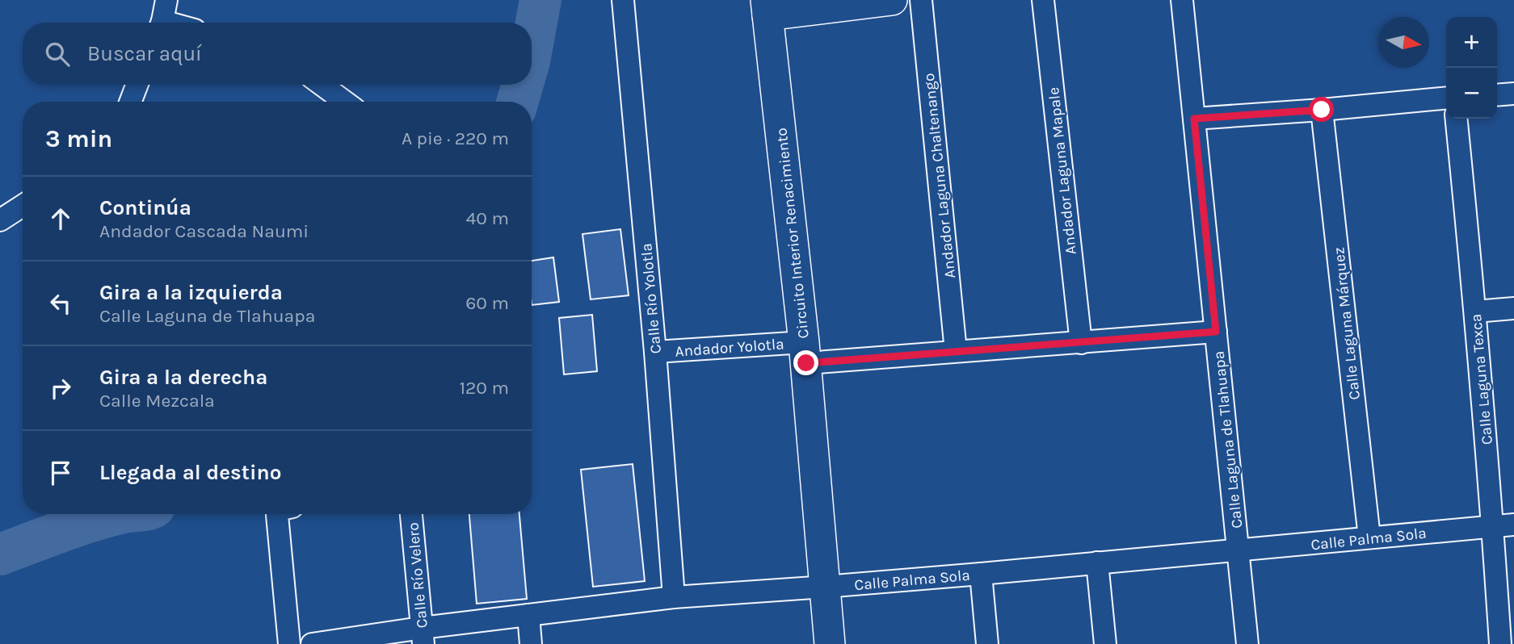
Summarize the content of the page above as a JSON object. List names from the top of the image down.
{
  "streets": {
    "main road": ["Circuito Interior Renacimiento"],
    "street": [
      "Andador Laguna Mapale",
      "Andador Laguna Chaltenango",
      "Calle Río Yolotla",
      "Calle Laguna Márquez",
      "Andador Yolotla",
      "Calle Laguna Texca",
      "Calle Laguna de Tlahuapa",
      "Calle Palma Sola",
      "Calle Río Velero"
    ]
  },
  "crossings": [
    ["Andador Laguna Mapale", "Andador Yolotla"],
    ["Andador Laguna Chaltenango", "Andador Yolotla"],
    ["Circuito Interior Renacimiento", "Andador Yolotla"],
    ["Circuito Interior Renacimiento", "Calle Palma Sola"],
    ["Calle Río Yolotla", "Andador Yolotla"],
    ["Calle Río Yolotla", "Calle Palma Sola"],
    ["Calle Laguna Márquez", "Calle Palma Sola"],
    ["Andador Yolotla", "Calle Laguna de Tlahuapa"],
    ["Calle Laguna Texca", "Calle Palma Sola"],
    ["Calle Laguna de Tlahuapa", "Calle Palma Sola"],
    ["Calle Palma Sola", "Calle Río Velero"]
  ],
  "north": "right",
  "page": {
    "map_buttons": ["+", "−"],
    "search": "Buscar aquí",
    "heading": ["3 min", "A pie · 220 m"],
    "list": [
      ["Continúa", "Andador Cascada Naumi", "40 m"],
      ["Gira a la izquierda", "Calle Laguna de Tlahuapa", "60 m"],
      ["Gira a la derecha", "Calle Mezcala", "120 m"],
      "Llegada al destino"
    ]
  }
}
